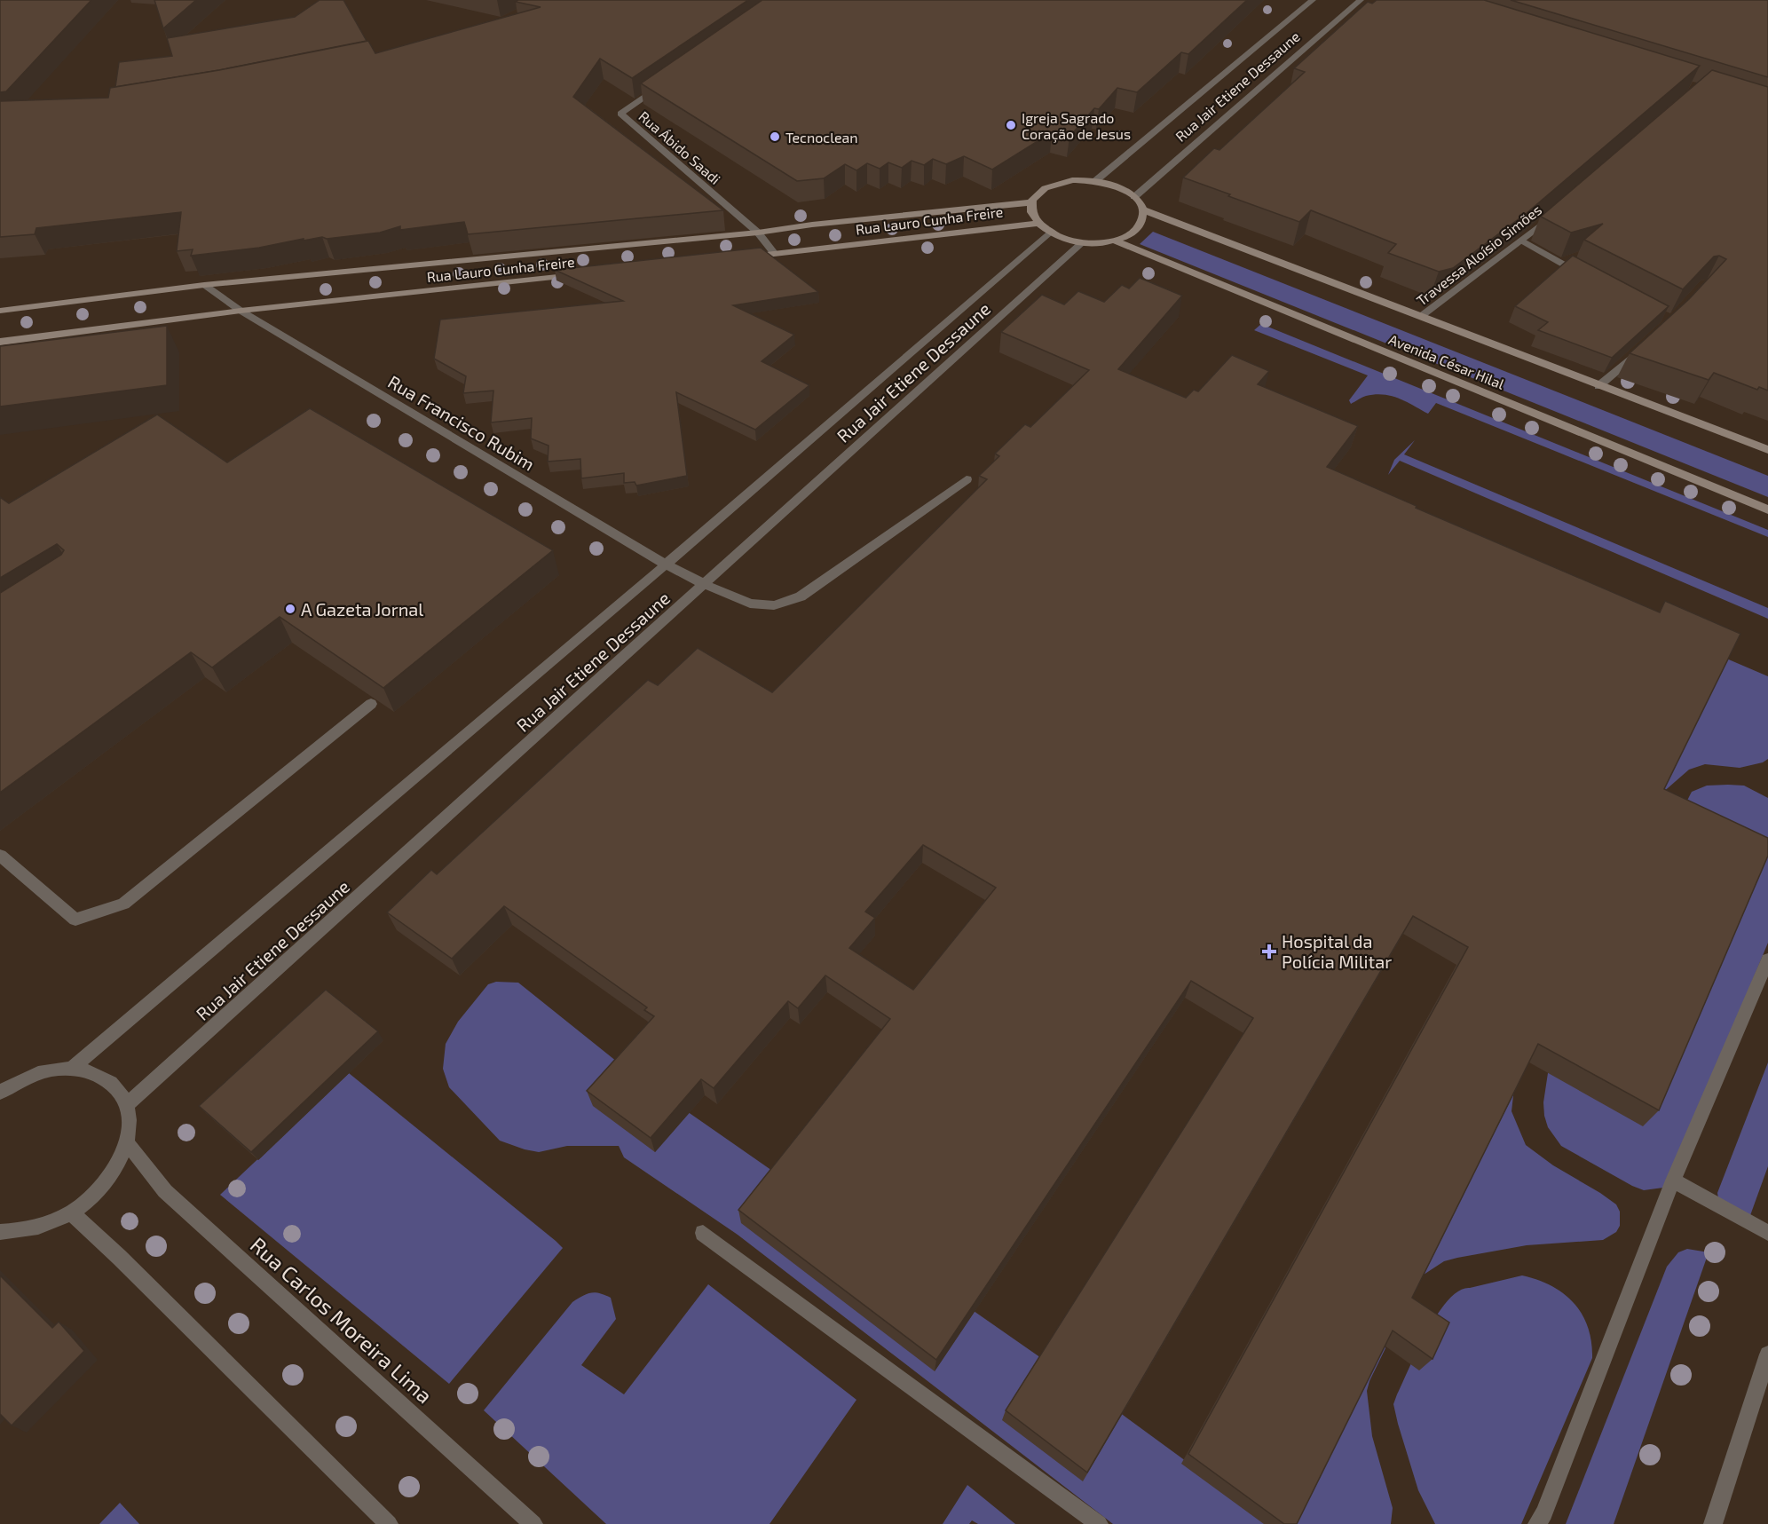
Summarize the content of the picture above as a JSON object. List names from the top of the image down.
{
  "streets": {
    "street": [
      "Rua Jair Etiene Dessaune",
      "Rua Ábido Saadi",
      "Rua Lauro Cunha Freire",
      "Travessa Aloísio Simões",
      "Avenida César Hilal",
      "Rua Francisco Rubim",
      "Rua Carlos Moreira Lima"
    ]
  },
  "crossings": [
    ["Rua Jair Etiene Dessaune", "Rua Lauro Cunha Freire"],
    ["Rua Jair Etiene Dessaune", "Avenida César Hilal"],
    ["Rua Jair Etiene Dessaune", "Rua Francisco Rubim"],
    ["Rua Ábido Saadi", "Rua Lauro Cunha Freire"],
    ["Rua Lauro Cunha Freire", "Avenida César Hilal"],
    ["Rua Lauro Cunha Freire", "Rua Francisco Rubim"],
    ["Travessa Aloísio Simões", "Avenida César Hilal"]
  ],
  "places": {
    "other": ["Igreja Sagrado Coração de Jesus", "Tecnoclean", "A Gazeta Jornal"],
    "health": ["Hospital da Polícia Militar"]
  }
}
